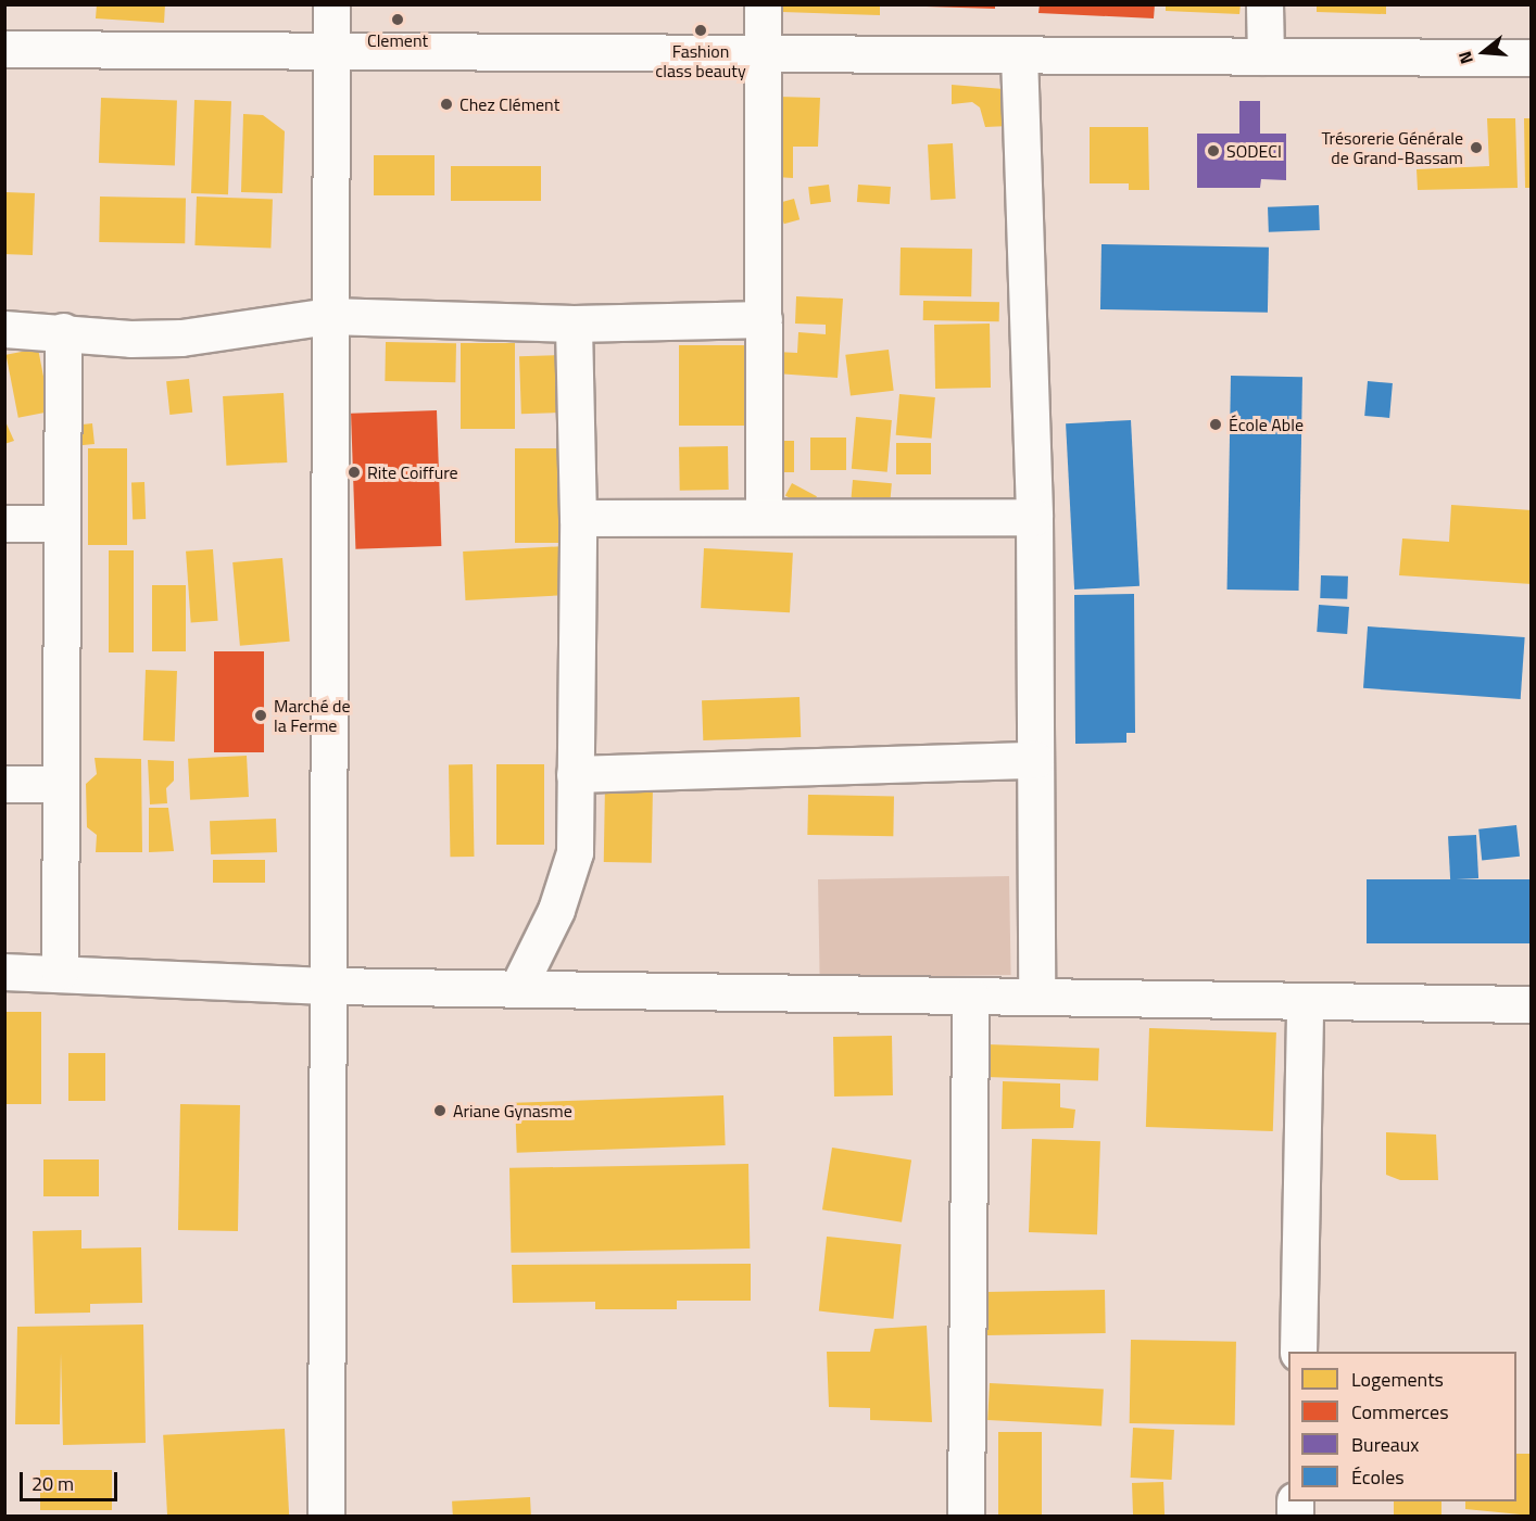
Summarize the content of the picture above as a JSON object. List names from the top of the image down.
{
  "places": [
    "Clement",
    "Fashion class beauty",
    "Chez Clément",
    "Trésorerie Générale de Grand-Bassam",
    "SODECI",
    "École Able",
    "Rite Coiffure",
    "Marché de la Ferme",
    "Ariane Gynasme"
  ],
  "legend": [
    "Logements",
    "Commerces",
    "Bureaux",
    "Écoles"
  ],
  "scale_bar": "20 m",
  "north": "left"
}
